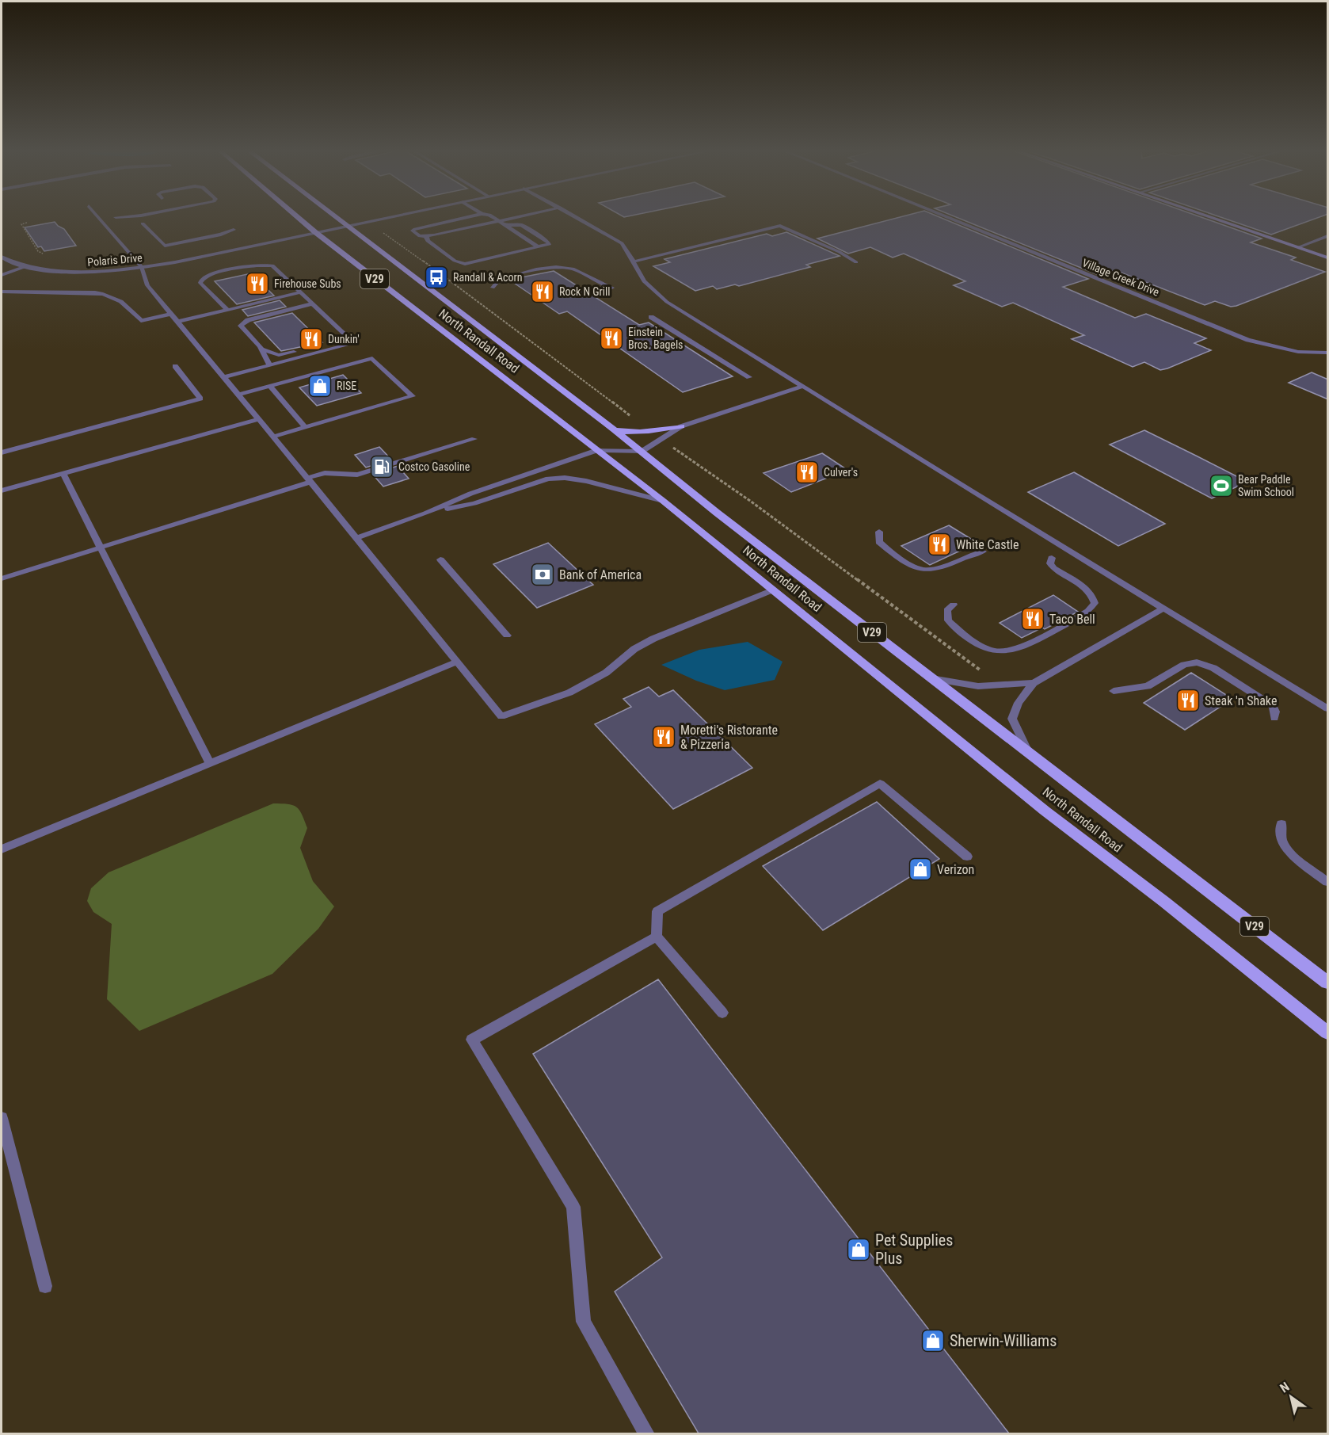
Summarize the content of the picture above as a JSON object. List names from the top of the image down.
{
  "streets": {
    "main road": ["V29", "North Randall Road"],
    "street": ["Polaris Drive", "Village Creek Drive"]
  },
  "crossings": [
    ["Polaris Drive", "North Randall Road"]
  ],
  "places": {
    "bus stop": ["Randall & Acorn"],
    "restaurant": [
      "Firehouse Subs",
      "Rock N Grill",
      "Einstein Bros. Bagels",
      "Dunkin'",
      "Culver's",
      "White Castle",
      "Taco Bell",
      "Steak 'n Shake",
      "Moretti's Ristorante & Pizzeria"
    ],
    "shop": [
      "RISE",
      "Verizon",
      "Pet Supplies Plus",
      "Sherwin-Williams"
    ],
    "fuel station": ["Costco Gasoline"],
    "sports": ["Bear Paddle Swim School"],
    "bank": ["Bank of America"]
  },
  "north": "top left"
}
